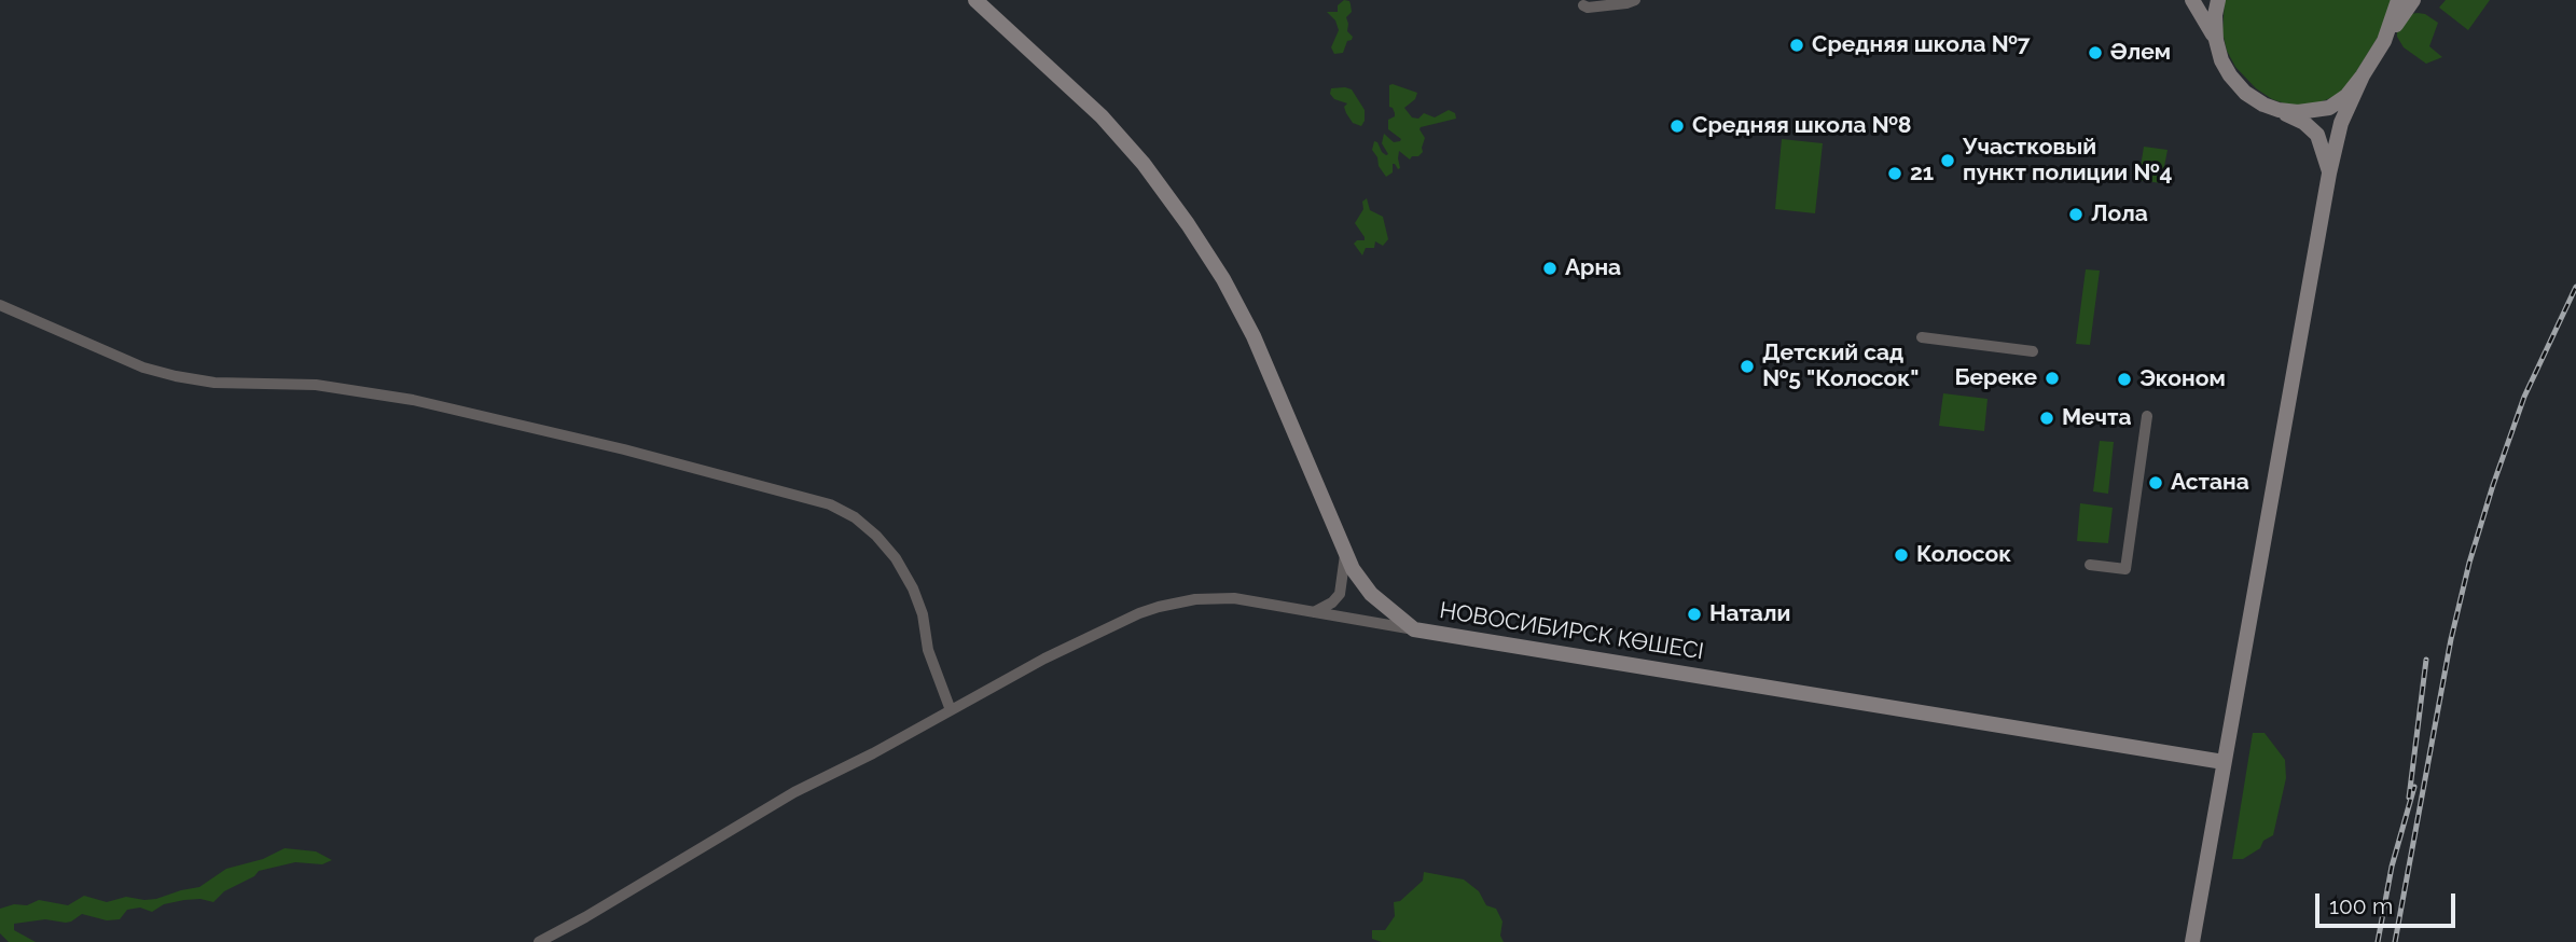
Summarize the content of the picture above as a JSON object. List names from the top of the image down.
{
  "streets": {
    "main road": ["НОВОСИБИРСК КӨШЕСІ"]
  },
  "places": [
    "Средняя школа №7",
    "Әлем",
    "Средняя школа №8",
    "Участковый пункт полиции №4",
    "21",
    "Лола",
    "Арна",
    "Детский сад №5 \"Колосок\"",
    "Береке",
    "Эконом",
    "Мечта",
    "Астана",
    "Колосок",
    "Натали"
  ],
  "scale_bar": "100 m"
}
